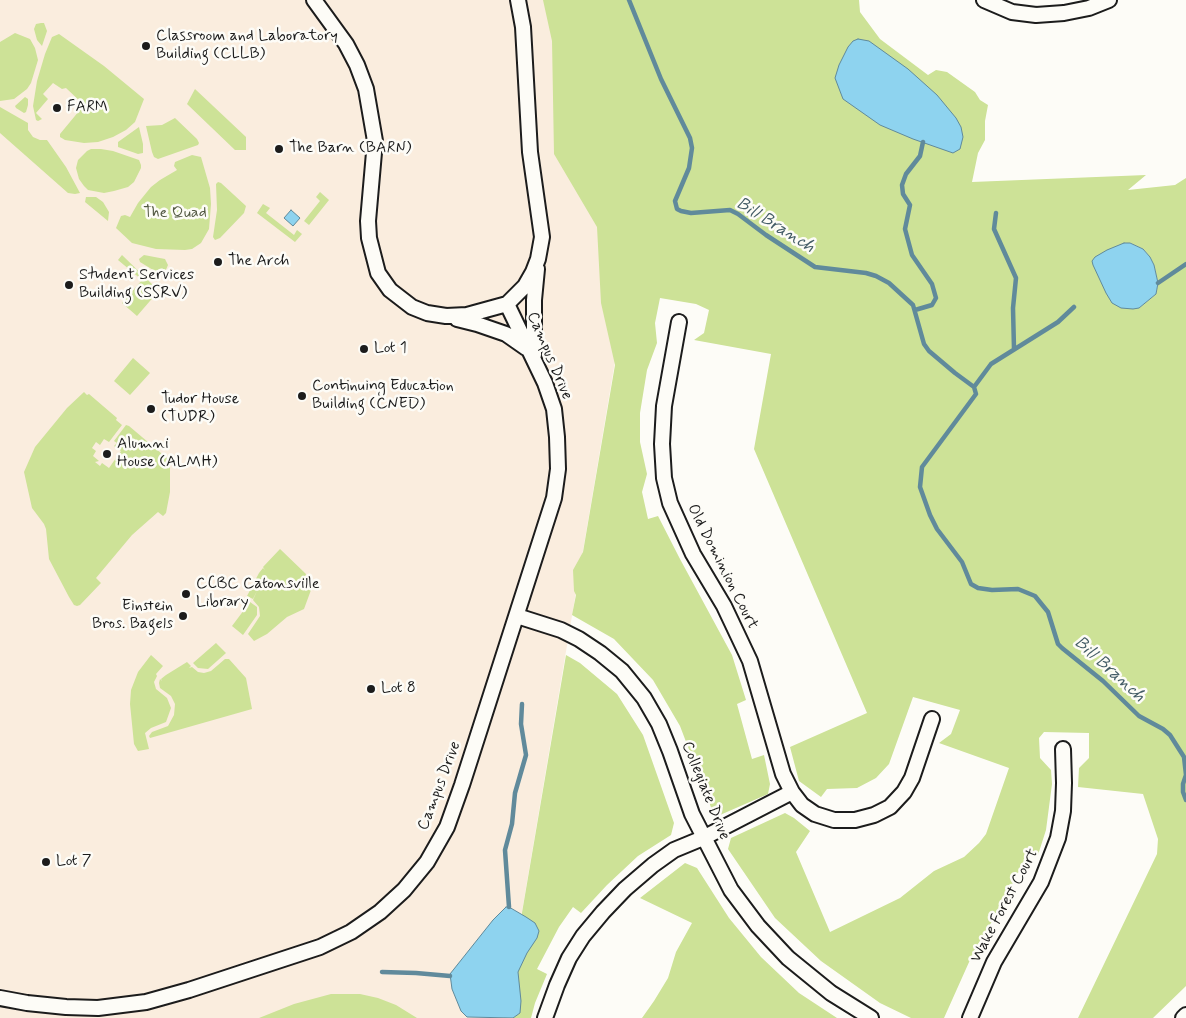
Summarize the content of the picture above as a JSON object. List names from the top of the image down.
{
  "streets": {
    "street": [
      "Campus Drive",
      "Old Dominion Court",
      "Collegiate Drive",
      "Wake Forest Court"
    ]
  },
  "crossings": [
    ["Campus Drive", "Collegiate Drive"]
  ],
  "water": ["Bill Branch"],
  "parks": ["The Quad"],
  "places": [
    "Classroom and Laboratory Building (CLLB)",
    "FARM",
    "The Barn (BARN)",
    "The Arch",
    "Student Services Building (SSRV)",
    "Lot 1",
    "Continuing Education Building (CNED)",
    "Tudor House (TUDR)",
    "Alumni House (ALMH)",
    "CCBC Catonsville Library",
    "Einstein Bros. Bagels",
    "Lot 8",
    "Lot 7"
  ]
}
